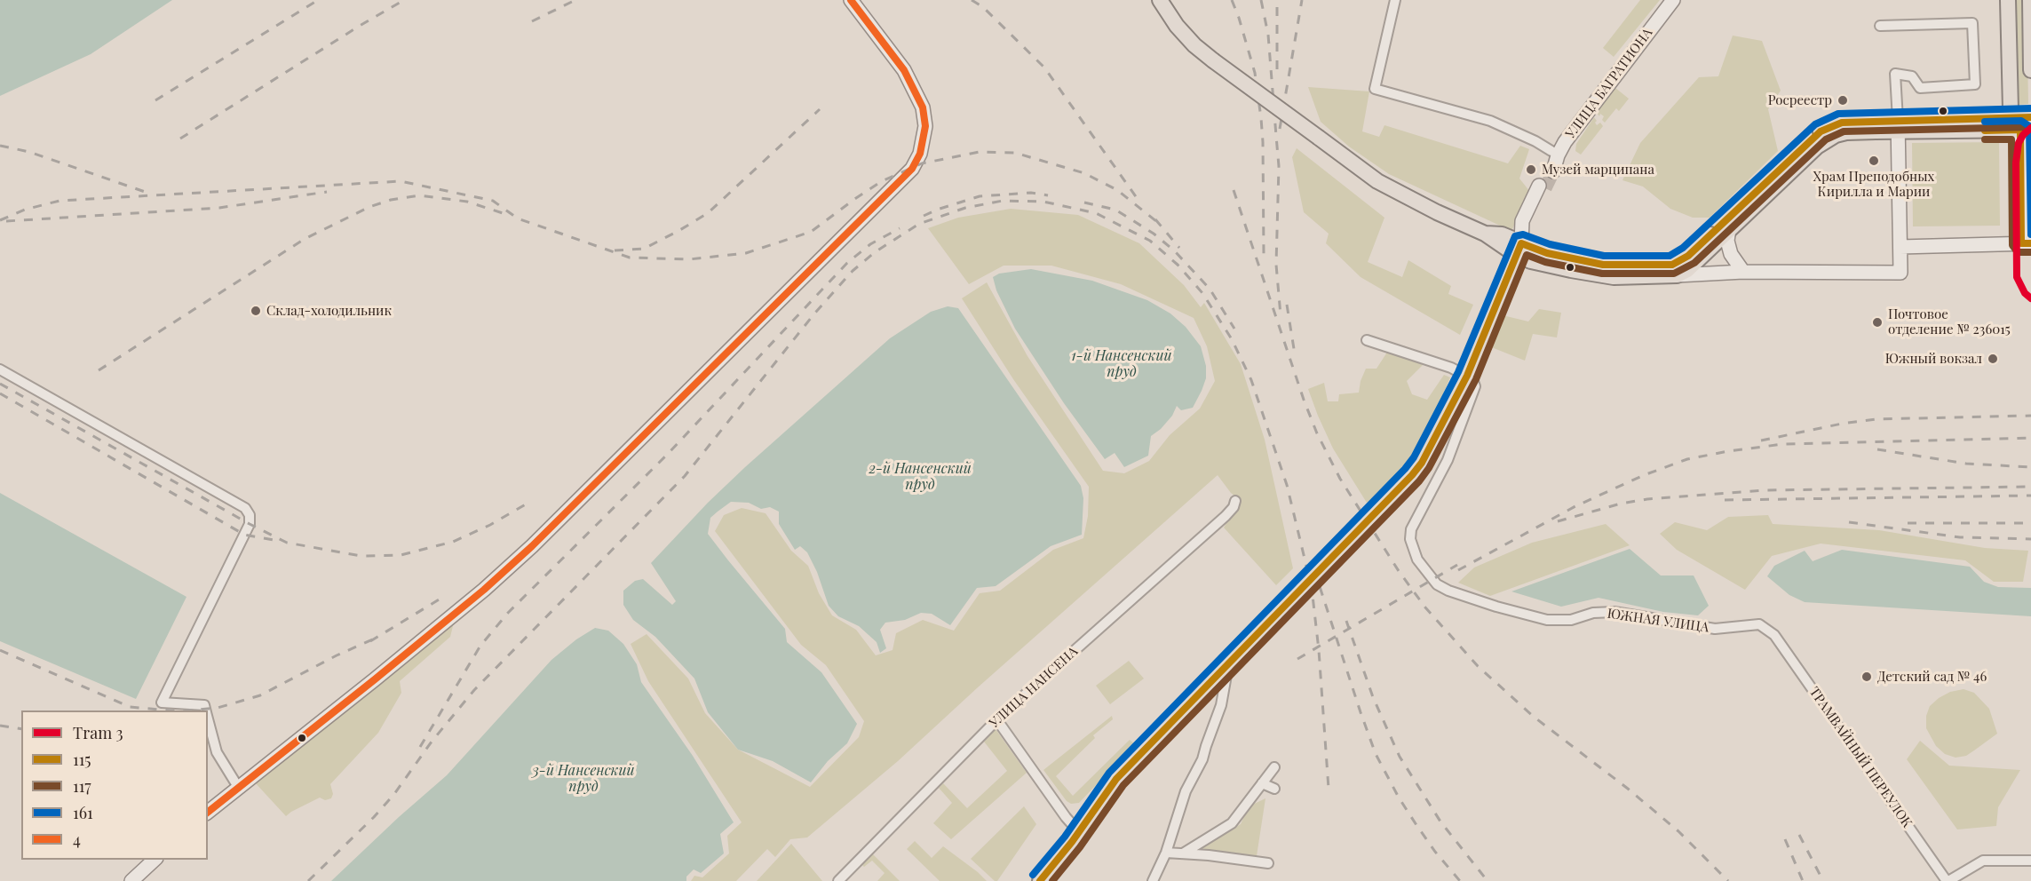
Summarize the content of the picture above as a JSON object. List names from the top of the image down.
{
  "streets": {
    "main road": ["УЛИЦА БАГРАТИОНА"],
    "street": ["ЮЖНАЯ УЛИЦА", "УЛИЦА НАНСЕНА", "ТРАМВАЙНЫЙ ПЕРЕУЛОК"]
  },
  "crossings": [
    ["ЮЖНАЯ УЛИЦА", "ТРАМВАЙНЫЙ ПЕРЕУЛОК"]
  ],
  "water": ["1-й Нансенский пруд", "2-й Нансенский пруд", "3-й Нансенский пруд"],
  "places": [
    "Росреестр",
    "Храм Преподобных Кирилла и Марии",
    "Музей марципана",
    "Склад-холодильник",
    "Почтовое отделение № 236015",
    "Южный вокзал",
    "Детский сад № 46"
  ],
  "lines": [
    "transit line 4",
    "transit line 161",
    "transit line 115",
    "transit line 117",
    "tram line 3"
  ],
  "legend": [
    "Tram 3",
    "115",
    "117",
    "161",
    "4"
  ]
}
